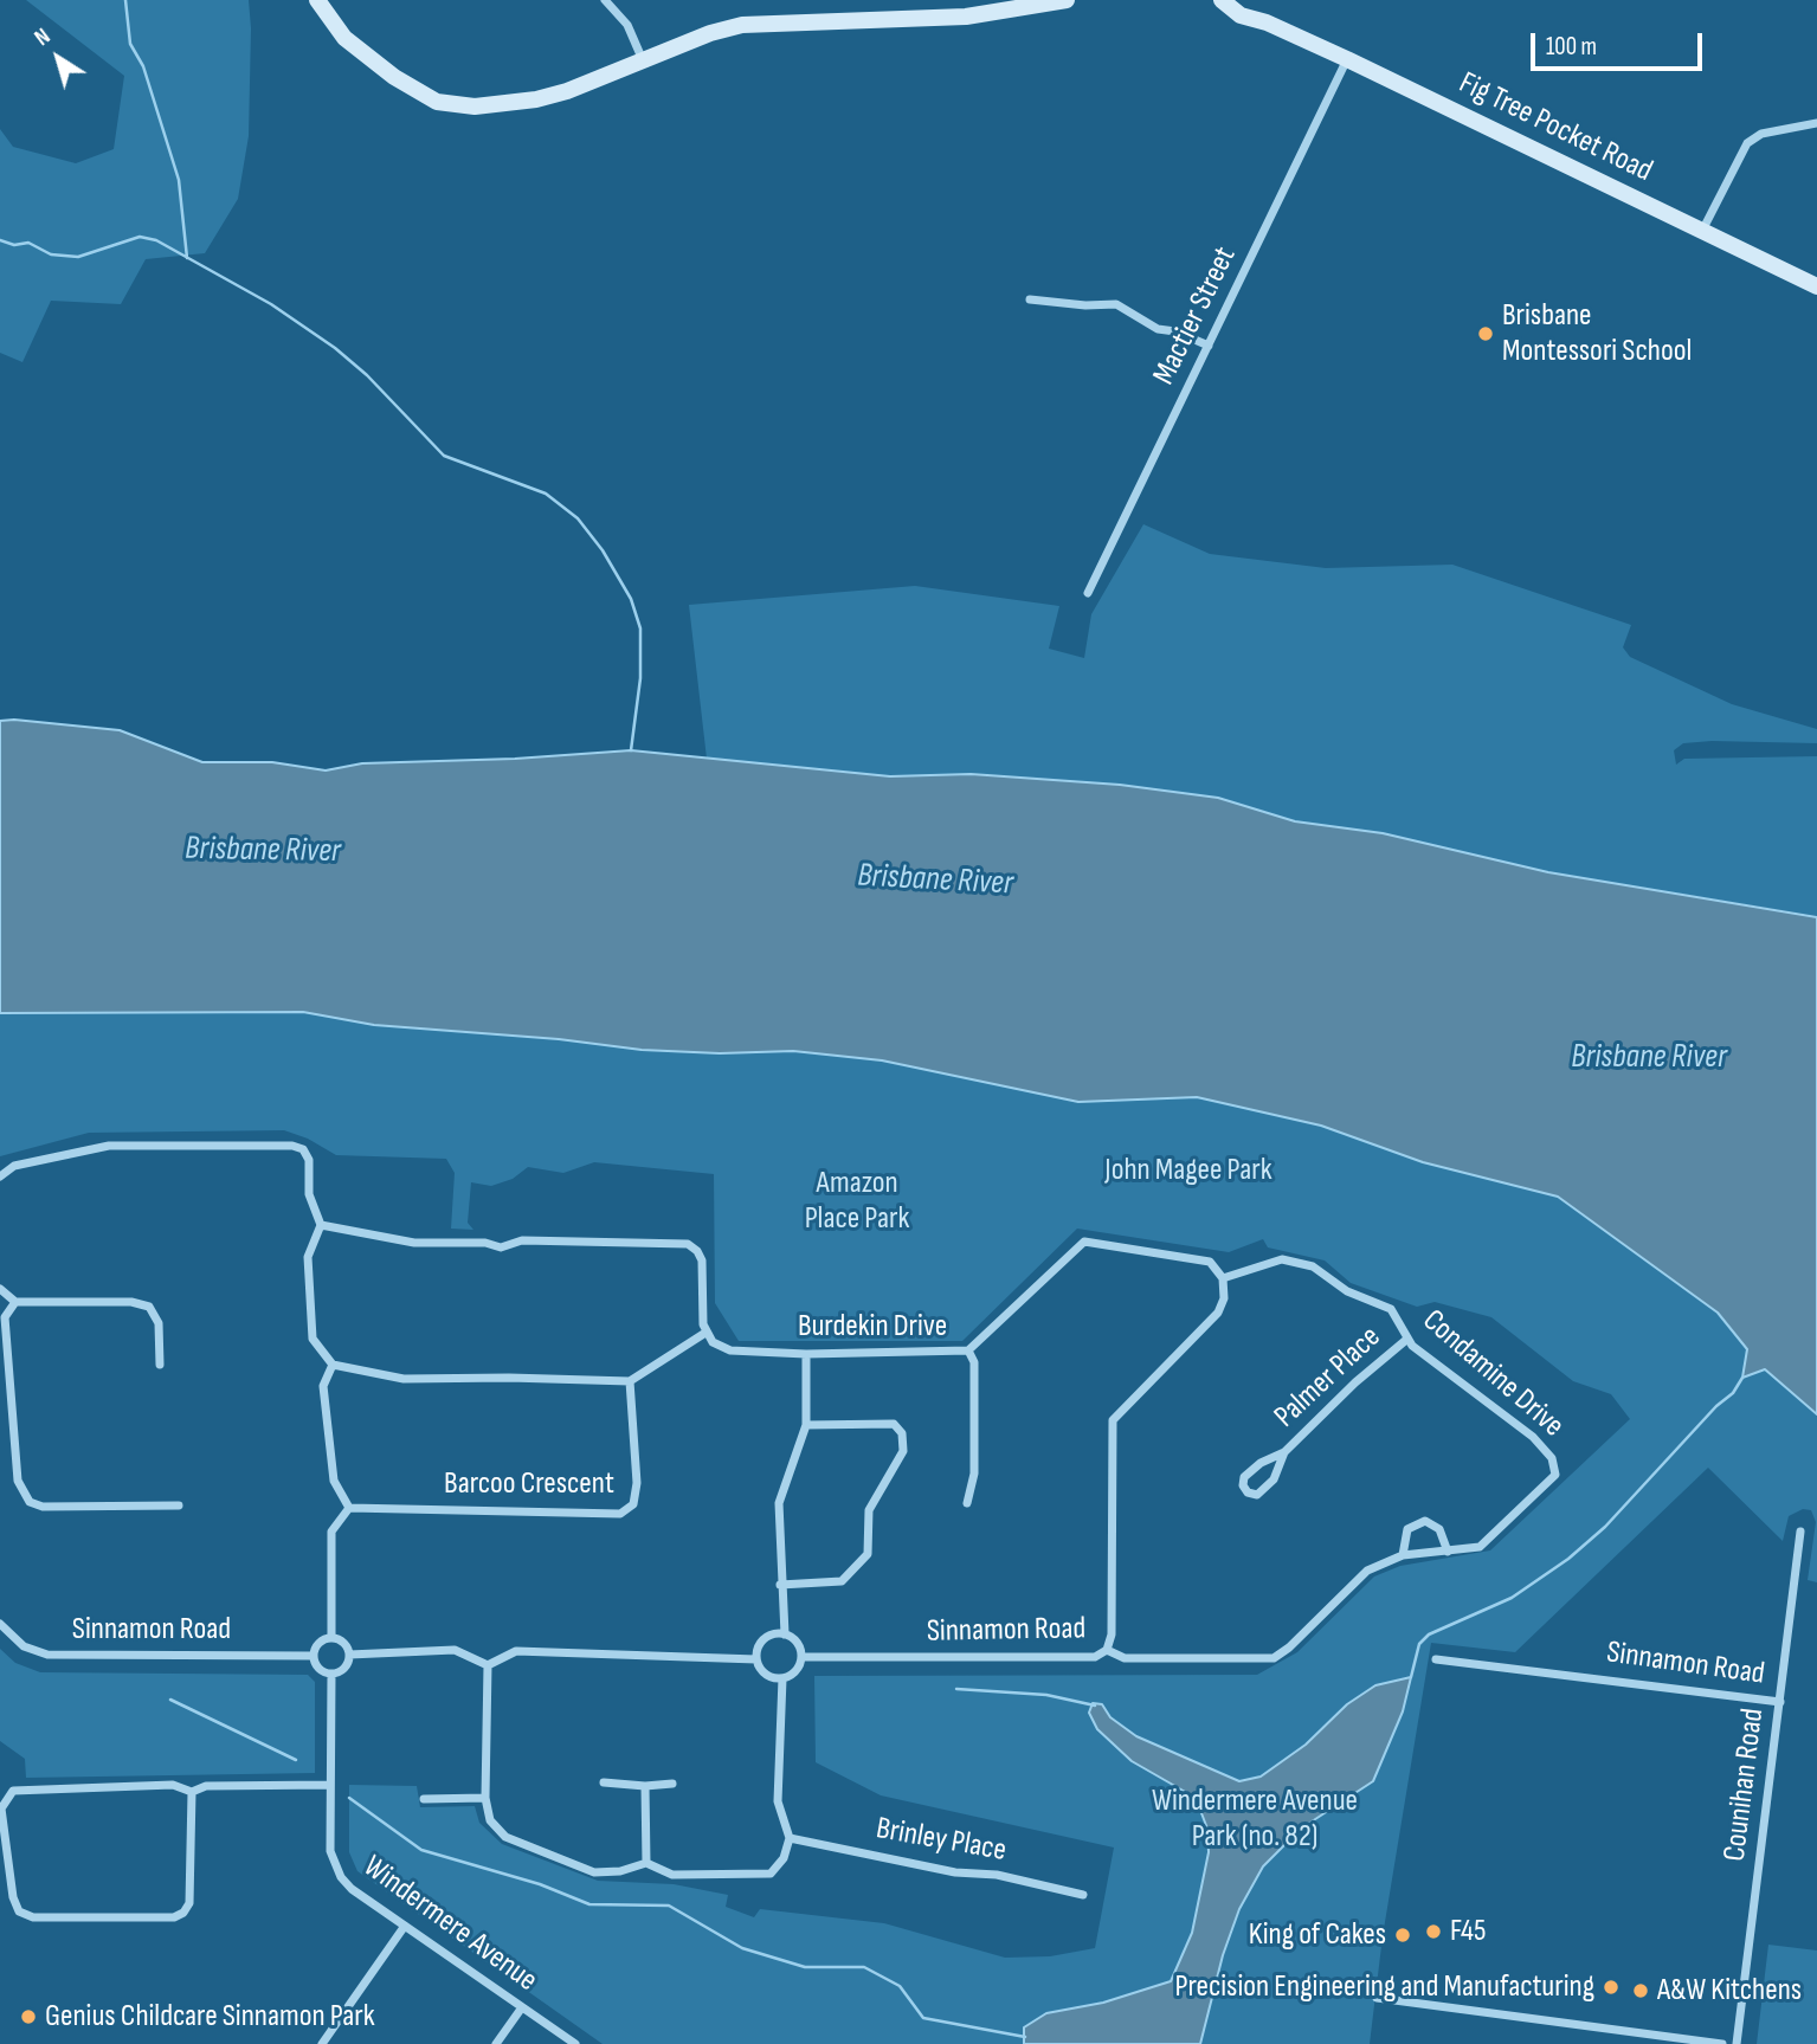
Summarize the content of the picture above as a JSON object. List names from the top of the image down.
{
  "streets": {
    "street": [
      "Fig Tree Pocket Road",
      "Mactier Street",
      "Burdekin Drive",
      "Condamine Drive",
      "Palmer Place",
      "Barcoo Crescent",
      "Sinnamon Road",
      "Counihan Road",
      "Brinley Place",
      "Windermere Avenue"
    ]
  },
  "crossings": [
    ["Fig Tree Pocket Road", "Mactier Street"],
    ["Burdekin Drive", "Condamine Drive"],
    ["Condamine Drive", "Palmer Place"],
    ["Condamine Drive", "Sinnamon Road"],
    ["Sinnamon Road", "Counihan Road"],
    ["Sinnamon Road", "Windermere Avenue"]
  ],
  "water": ["Brisbane River"],
  "parks": ["John Magee Park", "Amazon Place Park", "Windermere Avenue Park (no. 82)"],
  "places": [
    "Brisbane Montessori School",
    "F45",
    "King of Cakes",
    "Precision Engineering and Manufacturing",
    "A&W Kitchens",
    "Genius Childcare Sinnamon Park"
  ],
  "scale_bar": "100 m",
  "north": "top left"
}
